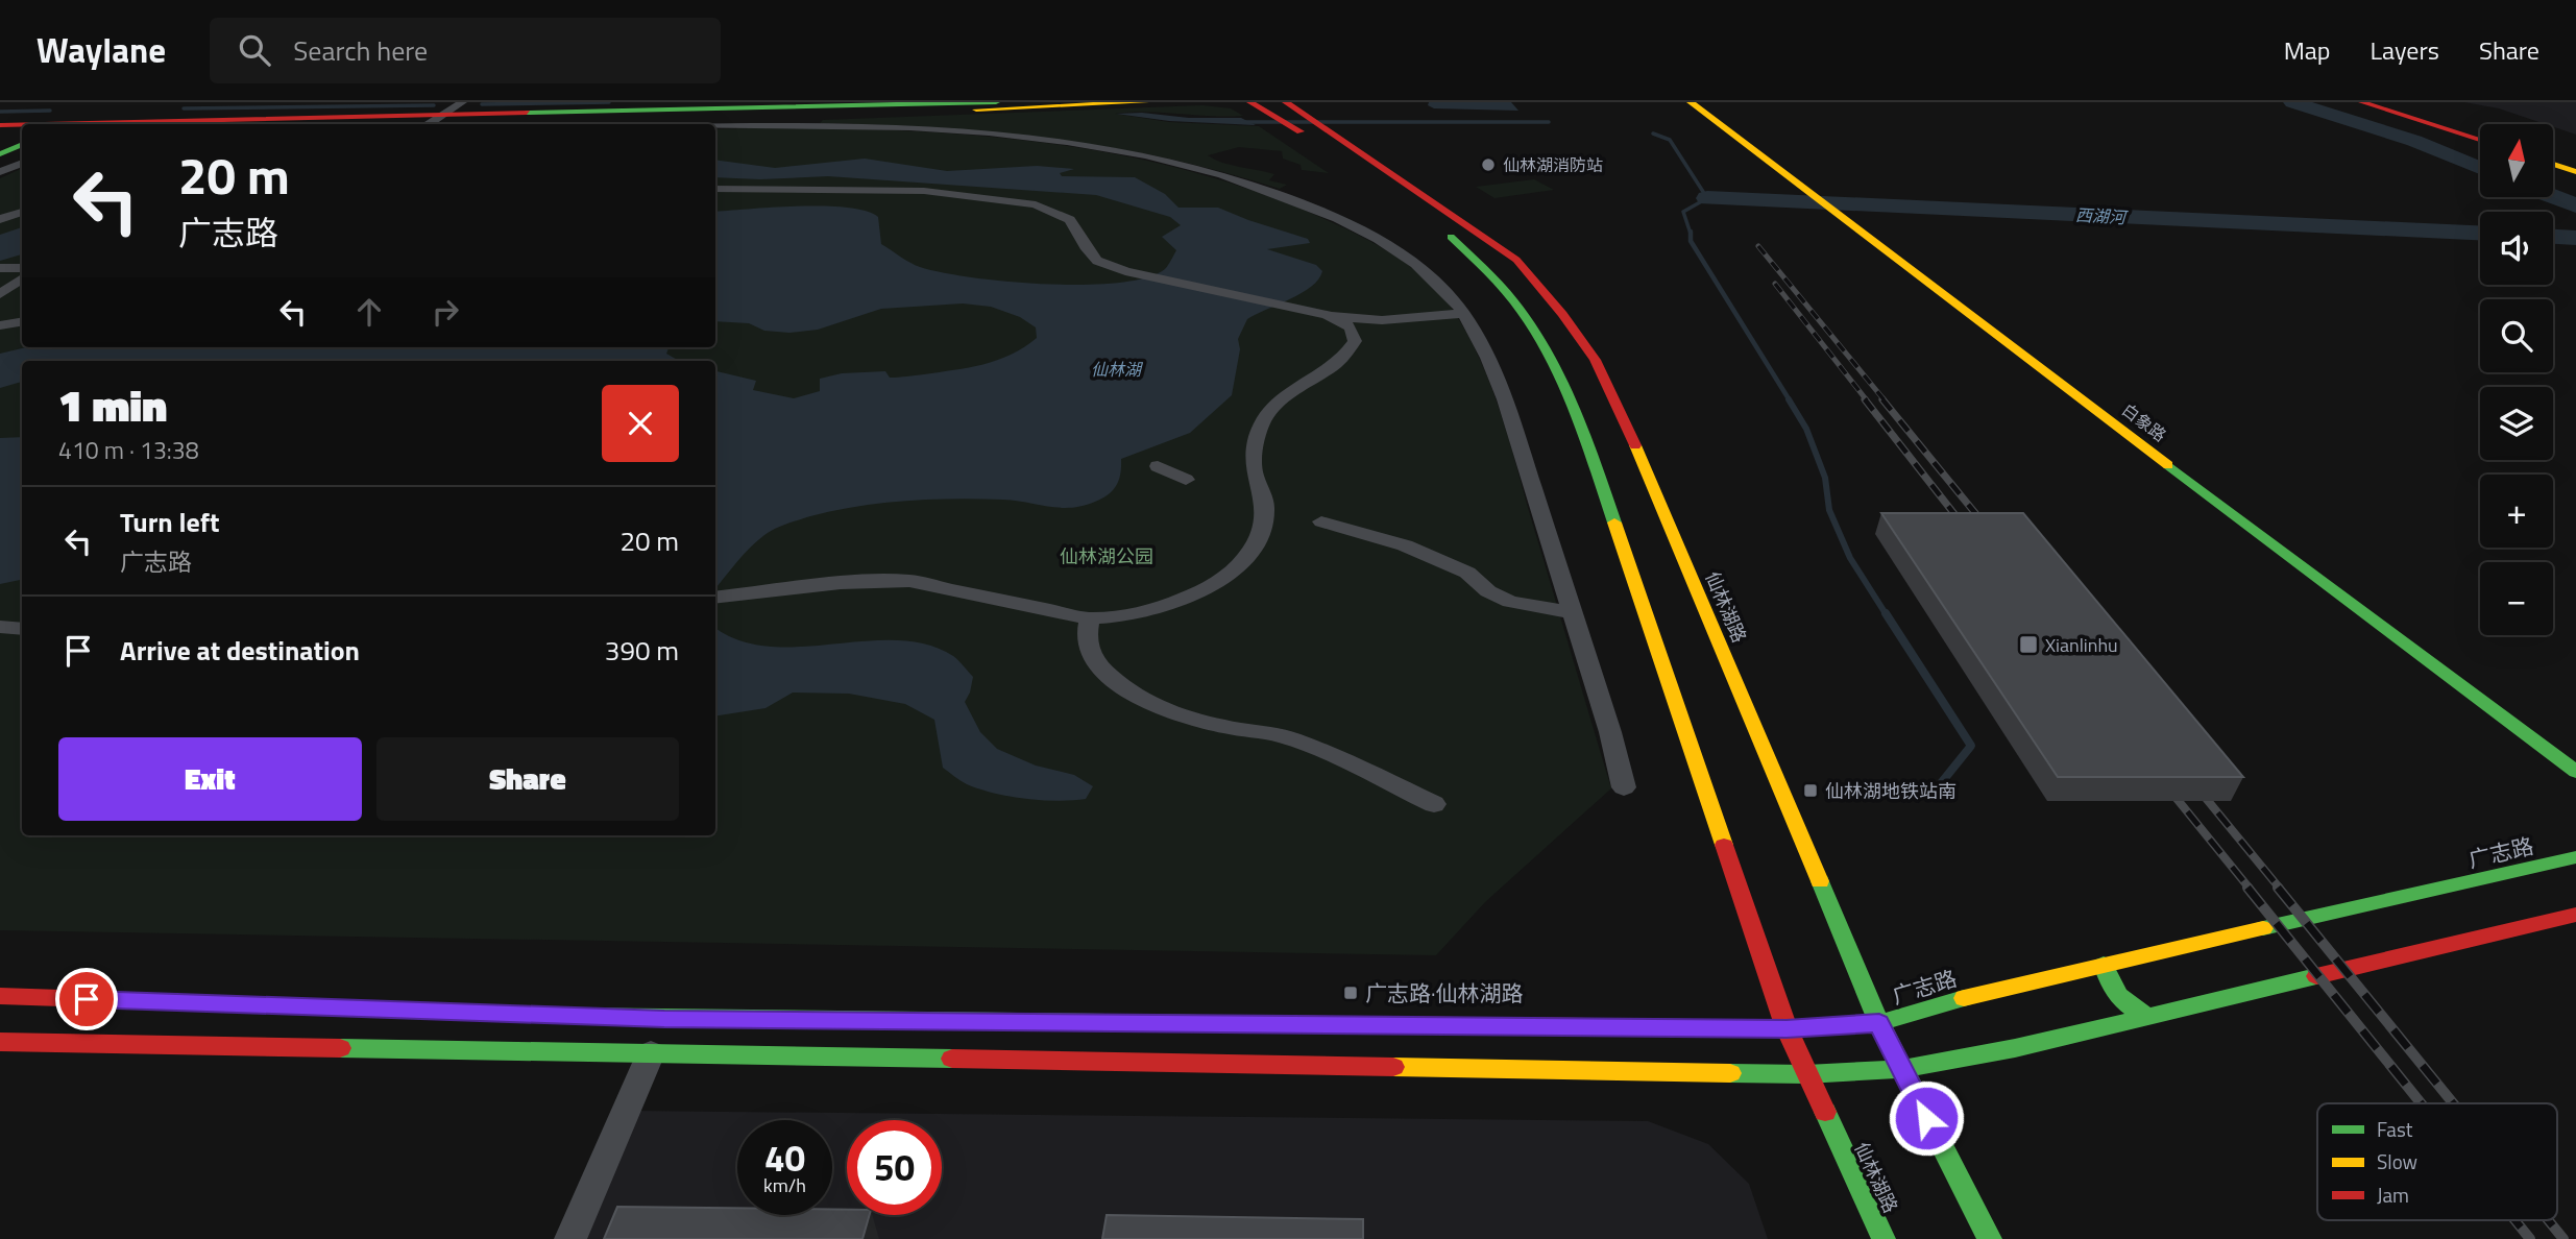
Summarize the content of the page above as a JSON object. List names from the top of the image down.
{
  "streets": {
    "main road": ["白象路", "仙林湖路", "广志路"]
  },
  "crossings": [
    ["仙林湖路", "广志路"]
  ],
  "water": ["西湖河", "仙林湖"],
  "parks": ["仙林湖公园"],
  "places": {
    "other": ["仙林湖消防站"],
    "transit": ["Xianlinhu", "仙林湖地铁站南", "广志路·仙林湖路"]
  },
  "legend": ["Fast", "Slow", "Jam"],
  "north": "top",
  "page": {
    "header": "Waylane",
    "search": "Search here",
    "nav": ["Map", "Layers", "Share"],
    "map_buttons": ["+", "−"],
    "turn": ["20 m", "广志路"],
    "heading": ["1 min", "410 m · 13:38"],
    "list": [
      {
        "name": "Turn left",
        "note": "广志路",
        "value": "20 m"
      },
      {
        "name": "Arrive at destination",
        "value": "390 m"
      }
    ],
    "buttons": ["Exit", "Share"],
    "speed": "40 km/h",
    "limit": "50"
  }
}
